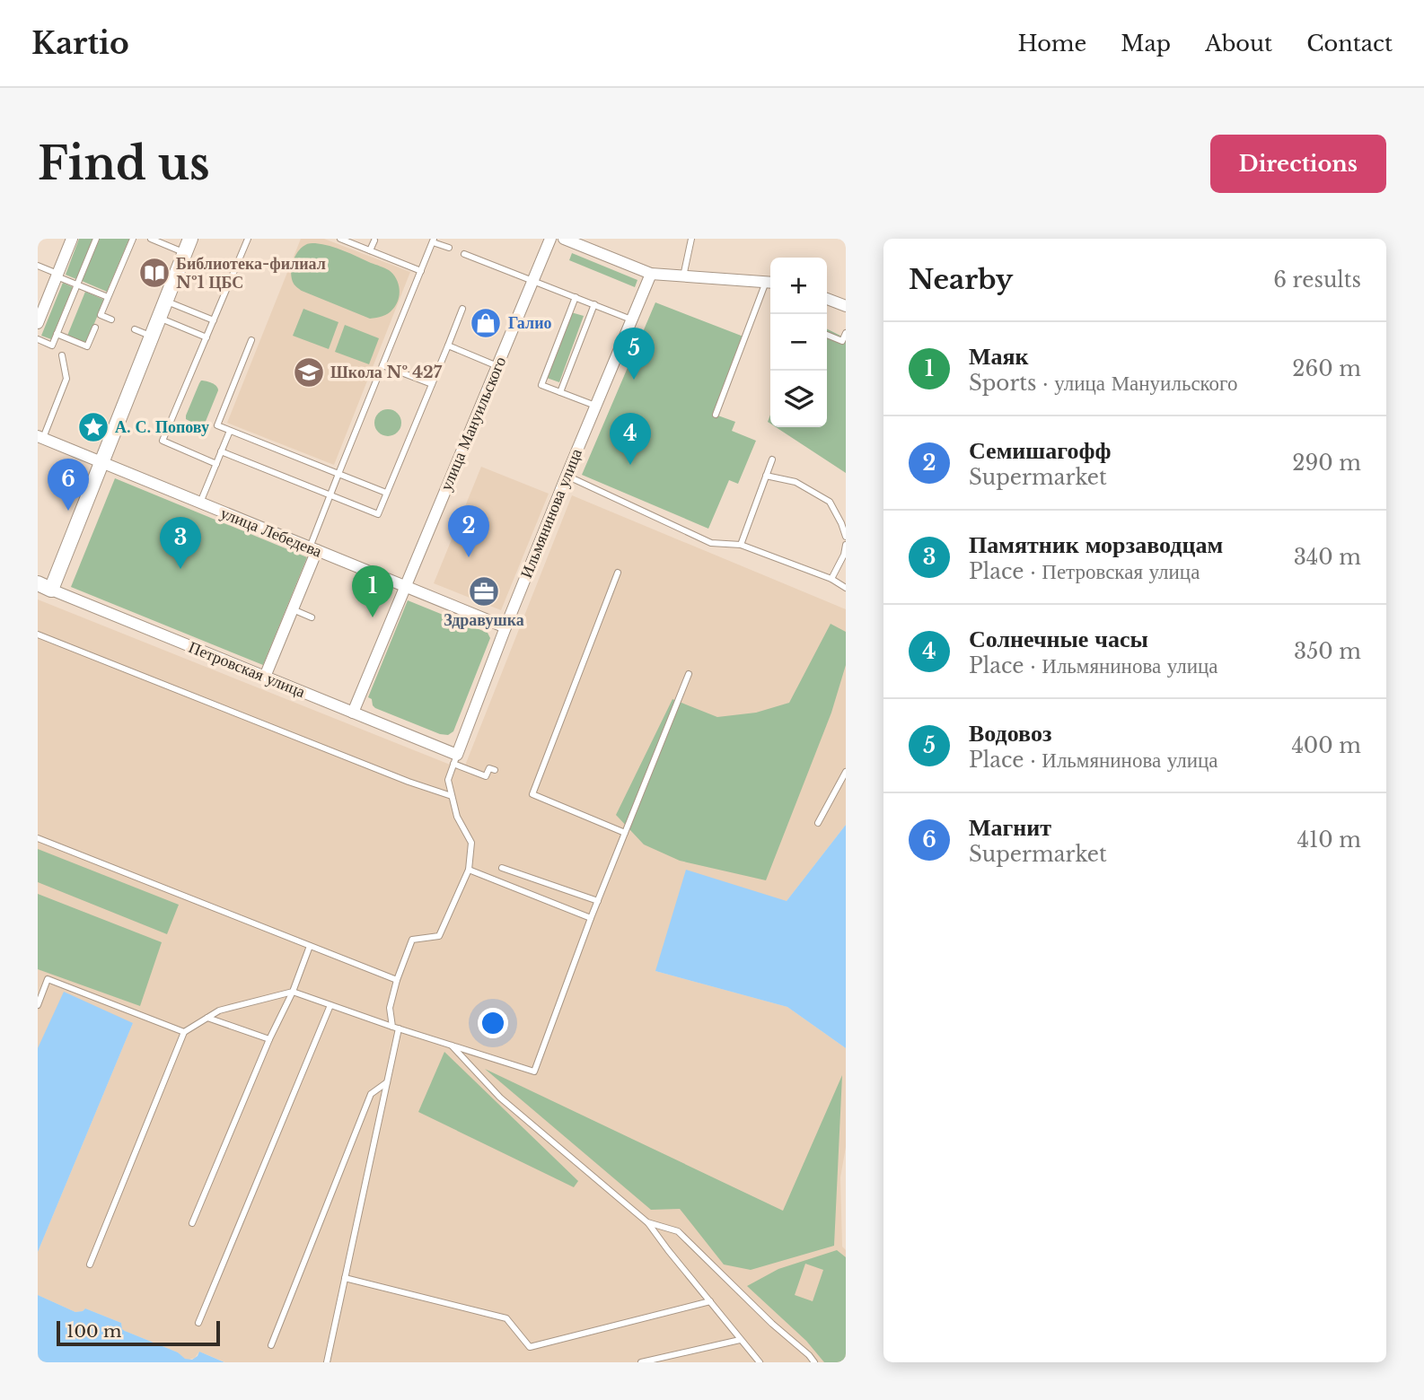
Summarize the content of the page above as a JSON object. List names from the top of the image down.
{
  "streets": {
    "street": [
      "улица Мануильского",
      "Ильмянинова улица",
      "улица Лебедева",
      "Петровская улица"
    ]
  },
  "crossings": [
    ["улица Мануильского", "улица Лебедева"],
    ["улица Мануильского", "Петровская улица"],
    ["Ильмянинова улица", "улица Лебедева"],
    ["Ильмянинова улица", "Петровская улица"]
  ],
  "places": {
    "library": ["Библиотека-филиал №1 ЦБС"],
    "shop": ["Галио"],
    "school or university": ["Школа № 427"],
    "place": ["А. С. Попову"],
    "office": ["Здравушка"]
  },
  "scale_bar": "100 m",
  "page": {
    "header": "Kartio",
    "nav": [
      "Home",
      "Map",
      "About",
      "Contact"
    ],
    "buttons": "Directions",
    "title": "Find us",
    "heading": ["Nearby", "6 results"],
    "map_buttons": ["+", "−"],
    "list": [
      {
        "mark": "1",
        "name": "Маяк",
        "note": "Sports · улица Мануильского",
        "value": "260 m"
      },
      {
        "mark": "2",
        "name": "Семишагофф",
        "note": "Supermarket",
        "value": "290 m"
      },
      {
        "mark": "3",
        "name": "Памятник морзаводцам",
        "note": "Place · Петровская улица",
        "value": "340 m"
      },
      {
        "mark": "4",
        "name": "Солнечные часы",
        "note": "Place · Ильмянинова улица",
        "value": "350 m"
      },
      {
        "mark": "5",
        "name": "Водовоз",
        "note": "Place · Ильмянинова улица",
        "value": "400 m"
      },
      {
        "mark": "6",
        "name": "Магнит",
        "note": "Supermarket",
        "value": "410 m"
      }
    ],
    "pins": [
      "5",
      "4",
      "6",
      "2",
      "3",
      "1"
    ],
    "scale": "100 m"
  }
}
